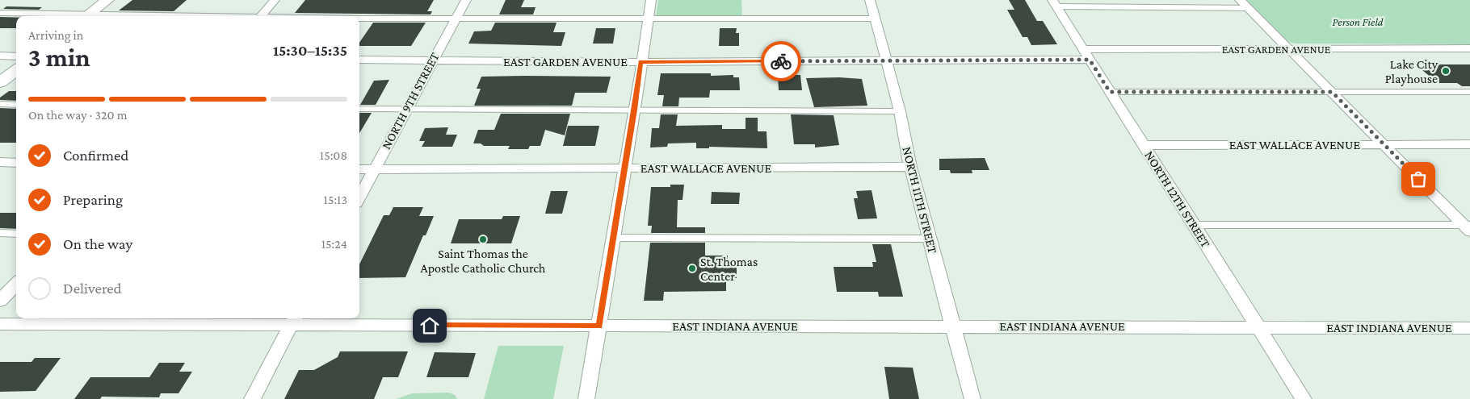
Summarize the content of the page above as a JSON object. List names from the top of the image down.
{
  "streets": {
    "street": [
      "EAST GARDEN AVENUE",
      "NORTH 9TH STREET",
      "EAST WALLACE AVENUE",
      "NORTH 12TH STREET",
      "NORTH 11TH STREET",
      "EAST INDIANA AVENUE"
    ]
  },
  "crossings": [
    ["EAST GARDEN AVENUE", "NORTH 9TH STREET"],
    ["EAST GARDEN AVENUE", "NORTH 12TH STREET"],
    ["EAST GARDEN AVENUE", "NORTH 11TH STREET"],
    ["NORTH 9TH STREET", "EAST WALLACE AVENUE"],
    ["EAST WALLACE AVENUE", "NORTH 12TH STREET"],
    ["EAST WALLACE AVENUE", "NORTH 11TH STREET"],
    ["NORTH 12TH STREET", "EAST INDIANA AVENUE"],
    ["NORTH 11TH STREET", "EAST INDIANA AVENUE"]
  ],
  "parks": ["Person Field"],
  "places": ["Lake City Playhouse", "Saint Thomas the Apostle Catholic Church", "St. Thomas Center"],
  "page": {
    "heading": ["3 min", "Arriving in", "15:30–15:35"],
    "bar": "On the way · 320 m",
    "list": [
      ["Confirmed", "15:08"],
      ["Preparing", "15:13"],
      ["On the way", "15:24"],
      "Delivered"
    ]
  }
}
